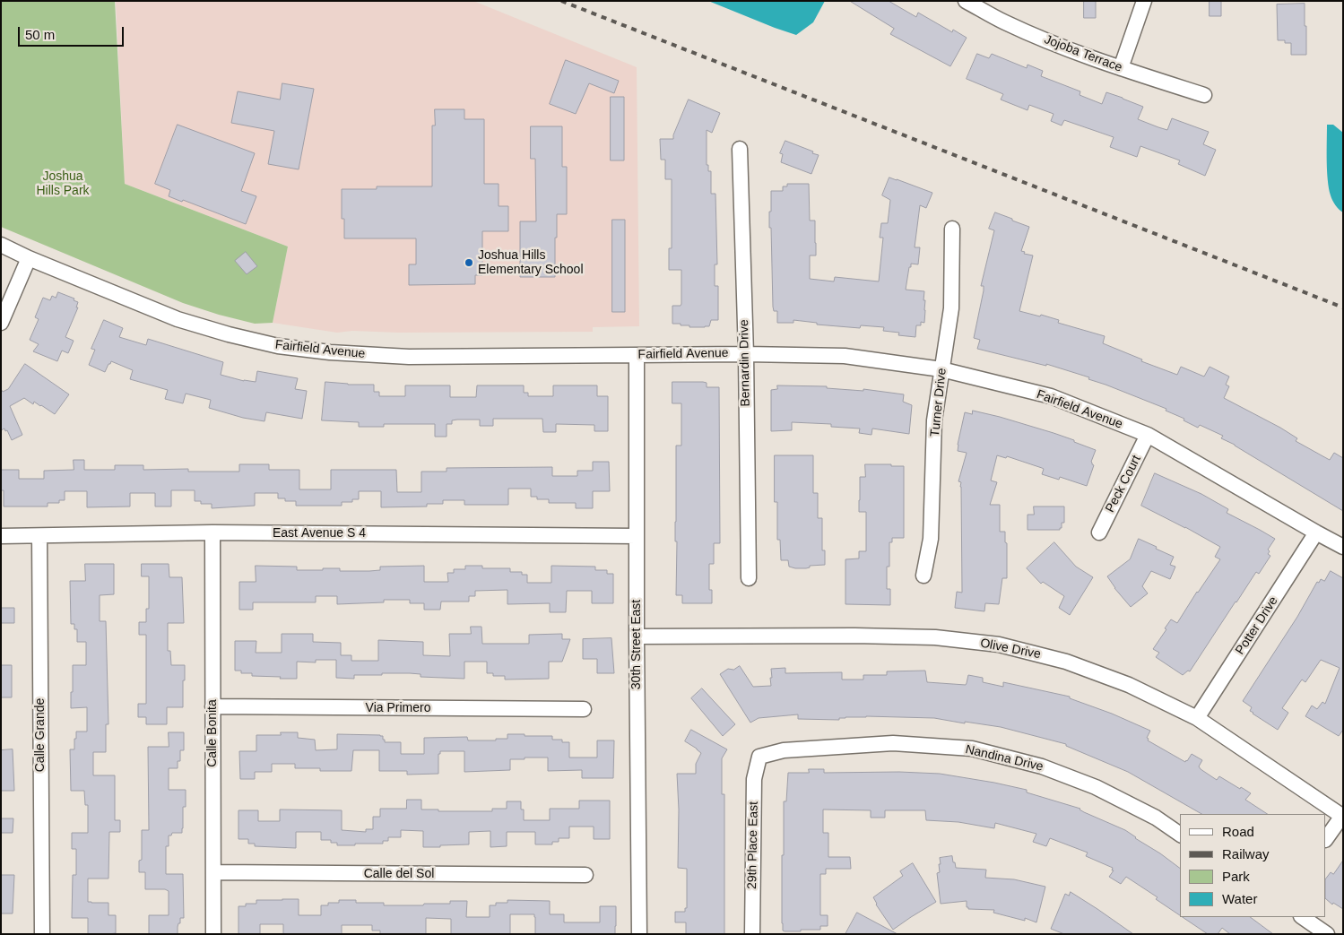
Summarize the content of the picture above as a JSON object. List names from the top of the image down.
{
  "streets": {
    "street": [
      "Jojoba Terrace",
      "Fairfield Avenue",
      "Bernardin Drive",
      "Turner Drive",
      "Peck Court",
      "East Avenue S 4",
      "Potter Drive",
      "30th Street East",
      "Olive Drive",
      "Via Primero",
      "Calle Bonita",
      "Calle Grande",
      "Nandina Drive",
      "29th Place East",
      "Calle del Sol"
    ]
  },
  "crossings": [
    ["Fairfield Avenue", "Bernardin Drive"],
    ["Fairfield Avenue", "Turner Drive"],
    ["Fairfield Avenue", "Peck Court"],
    ["Fairfield Avenue", "Potter Drive"],
    ["Fairfield Avenue", "30th Street East"],
    ["East Avenue S 4", "30th Street East"],
    ["East Avenue S 4", "Calle Bonita"],
    ["East Avenue S 4", "Calle Grande"],
    ["Potter Drive", "Olive Drive"],
    ["30th Street East", "Olive Drive"],
    ["Via Primero", "Calle Bonita"],
    ["Calle Bonita", "Calle del Sol"],
    ["Nandina Drive", "29th Place East"]
  ],
  "parks": ["Joshua Hills Park"],
  "places": ["Joshua Hills Elementary School"],
  "legend": [
    "Road",
    "Railway",
    "Park",
    "Water"
  ],
  "scale_bar": "50 m"
}
